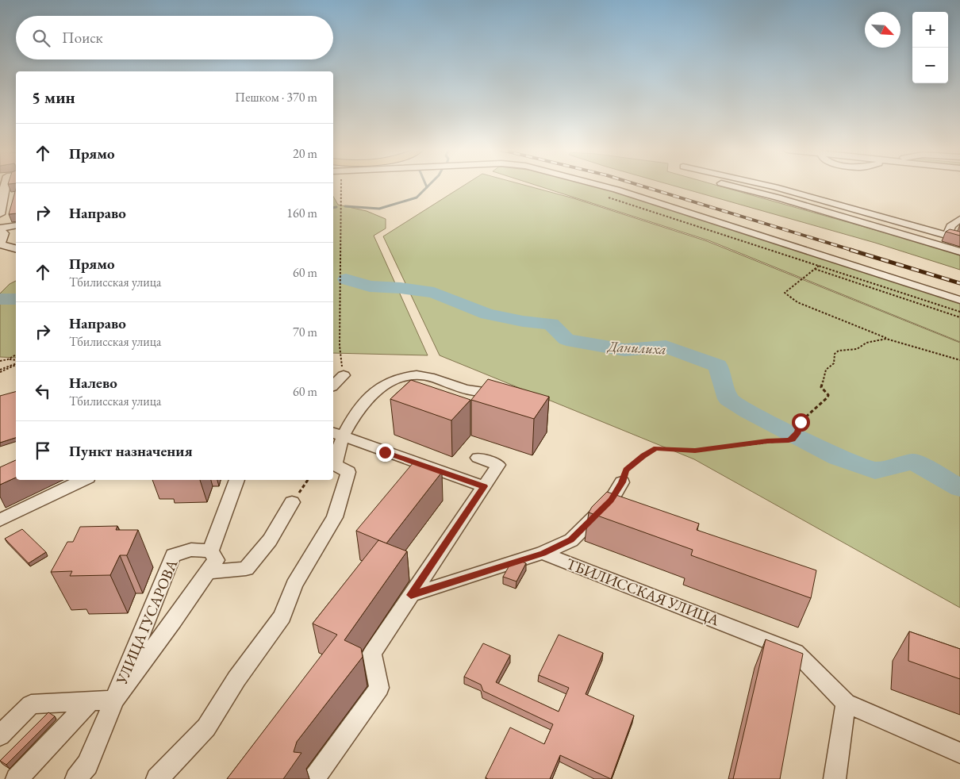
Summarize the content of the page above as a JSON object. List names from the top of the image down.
{
  "streets": {
    "street": ["ТБИЛИССКАЯ УЛИЦА", "УЛИЦА ГУСАРОВА"]
  },
  "water": ["Данилиха"],
  "north": "bottom right",
  "page": {
    "map_buttons": ["+", "−"],
    "search": "Поиск",
    "heading": ["5 мин", "Пешком · 370 m"],
    "list": [
      ["Прямо", "20 m"],
      ["Направо", "160 m"],
      ["Прямо", "Тбилисская улица", "60 m"],
      ["Направо", "Тбилисская улица", "70 m"],
      ["Налево", "Тбилисская улица", "60 m"],
      "Пункт назначения"
    ]
  }
}
